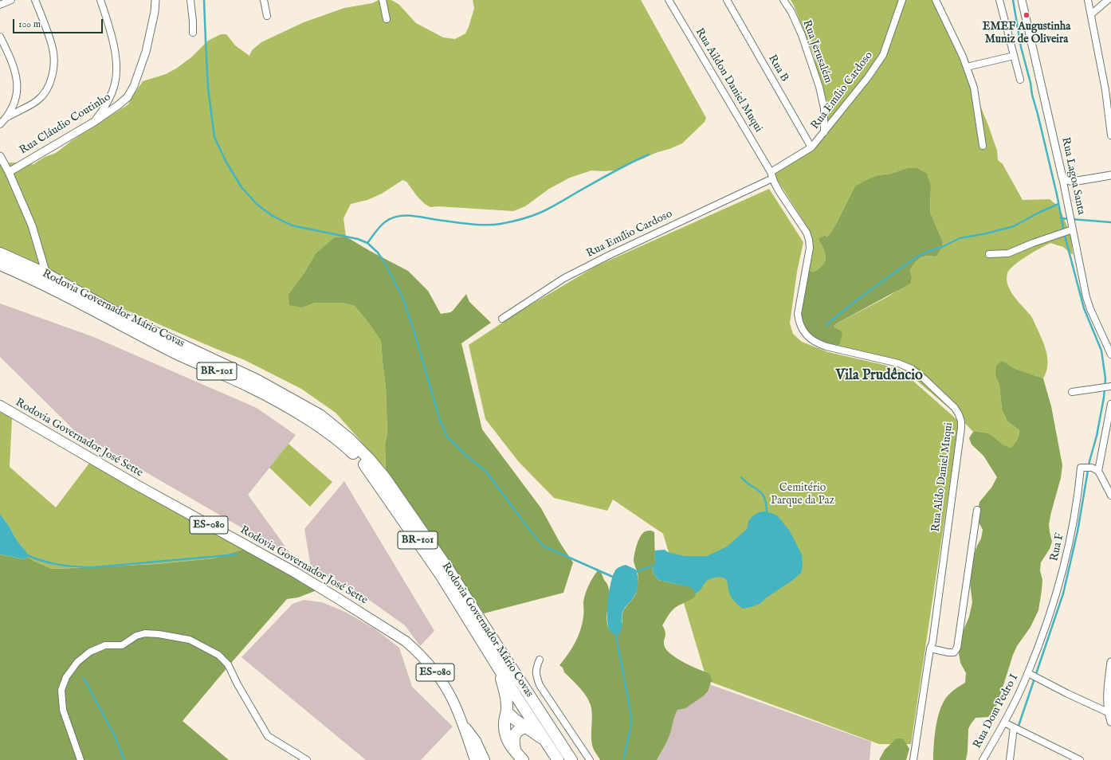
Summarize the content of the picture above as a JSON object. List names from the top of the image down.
{
  "streets": {
    "highway": ["Rodovia Governador Mário Covas", "BR-101"],
    "main road": ["Rodovia Governador José Sette", "ES-080"],
    "street": [
      "Rua Jerusalém",
      "Rua B",
      "Rua Aildon Daniel Muqui",
      "Rua Emílio Cardoso",
      "Rua Cláudio Coutinho",
      "Rua Lagoa Santa",
      "Rua Aldo Daniel Muqui",
      "Rua F",
      "Rua Dom Pedro I"
    ]
  },
  "crossings": [
    ["Rua Jerusalém", "Rua Emílio Cardoso"],
    ["Rua B", "Rua Emílio Cardoso"],
    ["Rua Aildon Daniel Muqui", "Rua Emílio Cardoso"],
    ["Rua Aildon Daniel Muqui", "Rua Aldo Daniel Muqui"],
    ["Rua Emílio Cardoso", "Rua Aldo Daniel Muqui"],
    ["Rua F", "Rua Dom Pedro I"]
  ],
  "districts": ["Vila Prudêncio"],
  "parks": ["Cemitério Parque da Paz"],
  "places": ["EMEF Augustinha Muniz de Oliveira"],
  "scale_bar": "100 m"
}
